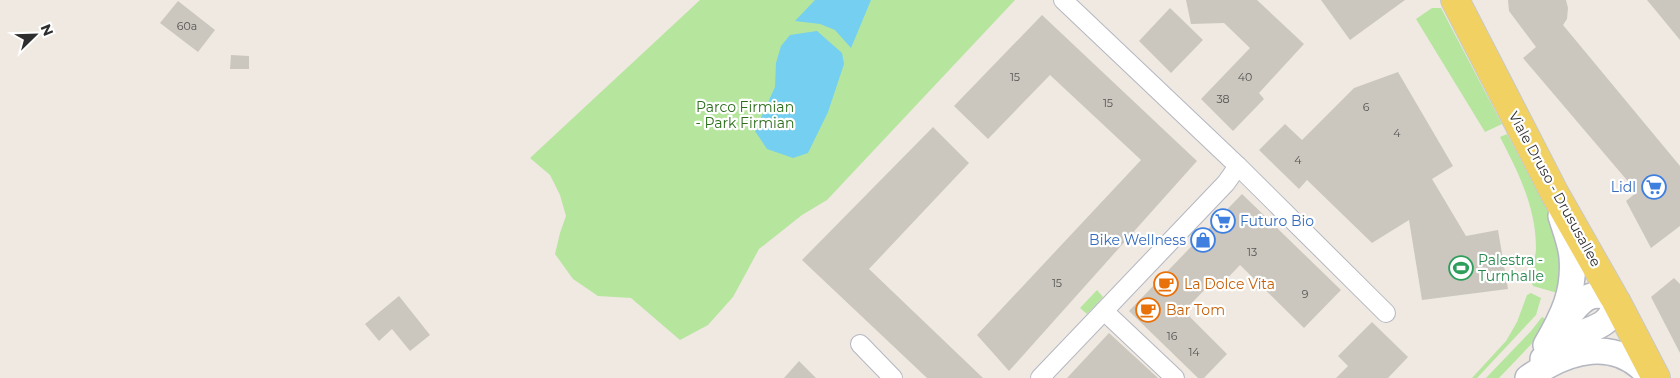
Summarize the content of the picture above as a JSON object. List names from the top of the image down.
{
  "streets": {
    "main road": ["Viale Druso - Drususallee"]
  },
  "parks": ["Parco Firmian - Park Firmian"],
  "places": {
    "supermarket": ["Lidl", "Futuro Bio"],
    "shop": ["Bike Wellness"],
    "sports": ["Palestra - Turnhalle"],
    "cafe": ["La Dolce Vita", "Bar Tom"]
  },
  "house_numbers": [
    "60a",
    "15",
    "40",
    "38",
    "15",
    "6",
    "4",
    "4",
    "13",
    "15",
    "9",
    "16",
    "14"
  ],
  "north": "top right"
}
